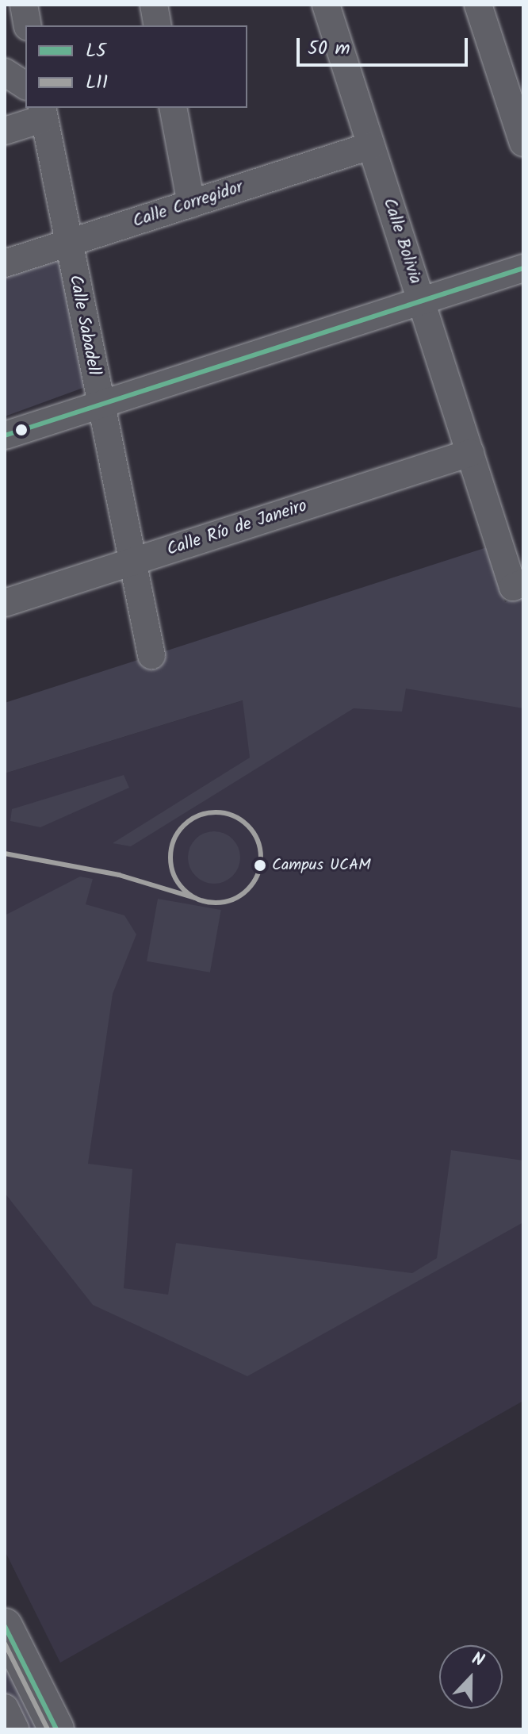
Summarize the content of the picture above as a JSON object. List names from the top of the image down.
{
  "streets": {
    "street": [
      "Calle Corregidor",
      "Calle Bolivia",
      "Calle Sabadell",
      "Calle Río de Janeiro"
    ]
  },
  "crossings": [
    ["Calle Corregidor", "Calle Bolivia"],
    ["Calle Corregidor", "Calle Sabadell"],
    ["Calle Bolivia", "Calle Río de Janeiro"],
    ["Calle Sabadell", "Calle Río de Janeiro"]
  ],
  "places": ["Campus UCAM"],
  "lines": ["transit line L5", "transit line L11"],
  "legend": ["L5", "L11"],
  "scale_bar": "50 m",
  "north": "top"
}
